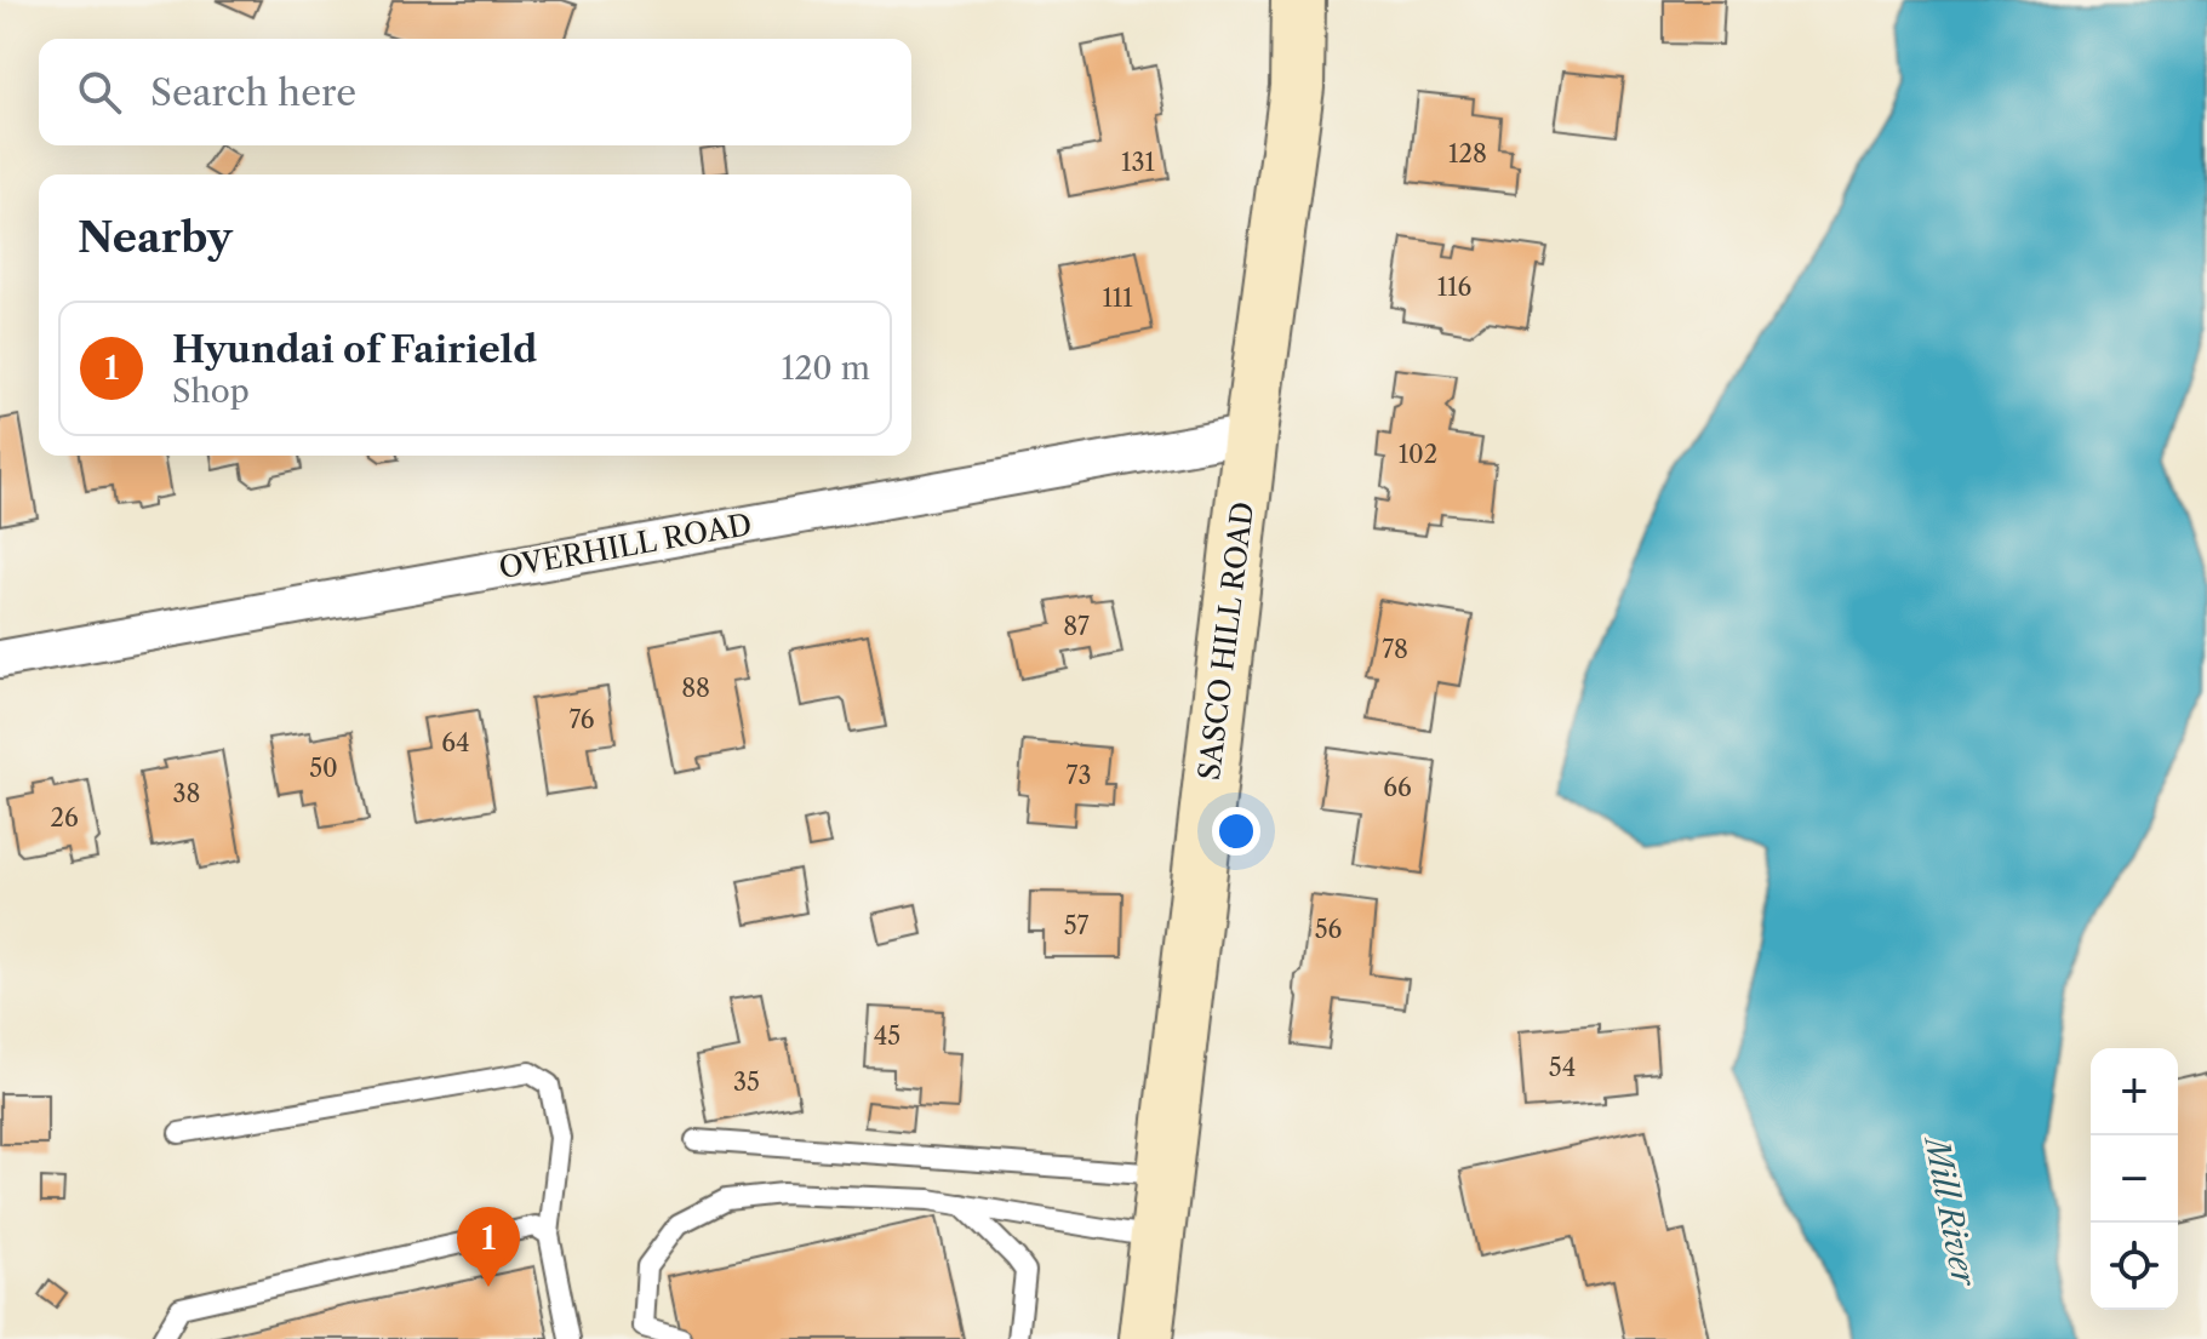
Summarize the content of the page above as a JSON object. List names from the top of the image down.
{
  "streets": {
    "street": ["OVERHILL ROAD", "SASCO HILL ROAD"]
  },
  "crossings": [
    ["OVERHILL ROAD", "SASCO HILL ROAD"]
  ],
  "water": ["Mill River"],
  "house_numbers": [
    "128",
    "131",
    "116",
    "111",
    "102",
    "87",
    "78",
    "88",
    "76",
    "64",
    "50",
    "73",
    "66",
    "38",
    "26",
    "57",
    "56",
    "45",
    "54",
    "35"
  ],
  "page": {
    "search": "Search here",
    "heading": "Nearby",
    "list": [
      {
        "mark": "1",
        "name": "Hyundai of Fairield",
        "note": "Shop",
        "value": "120 m"
      }
    ],
    "map_buttons": ["+", "−"],
    "pins": "1"
  }
}
